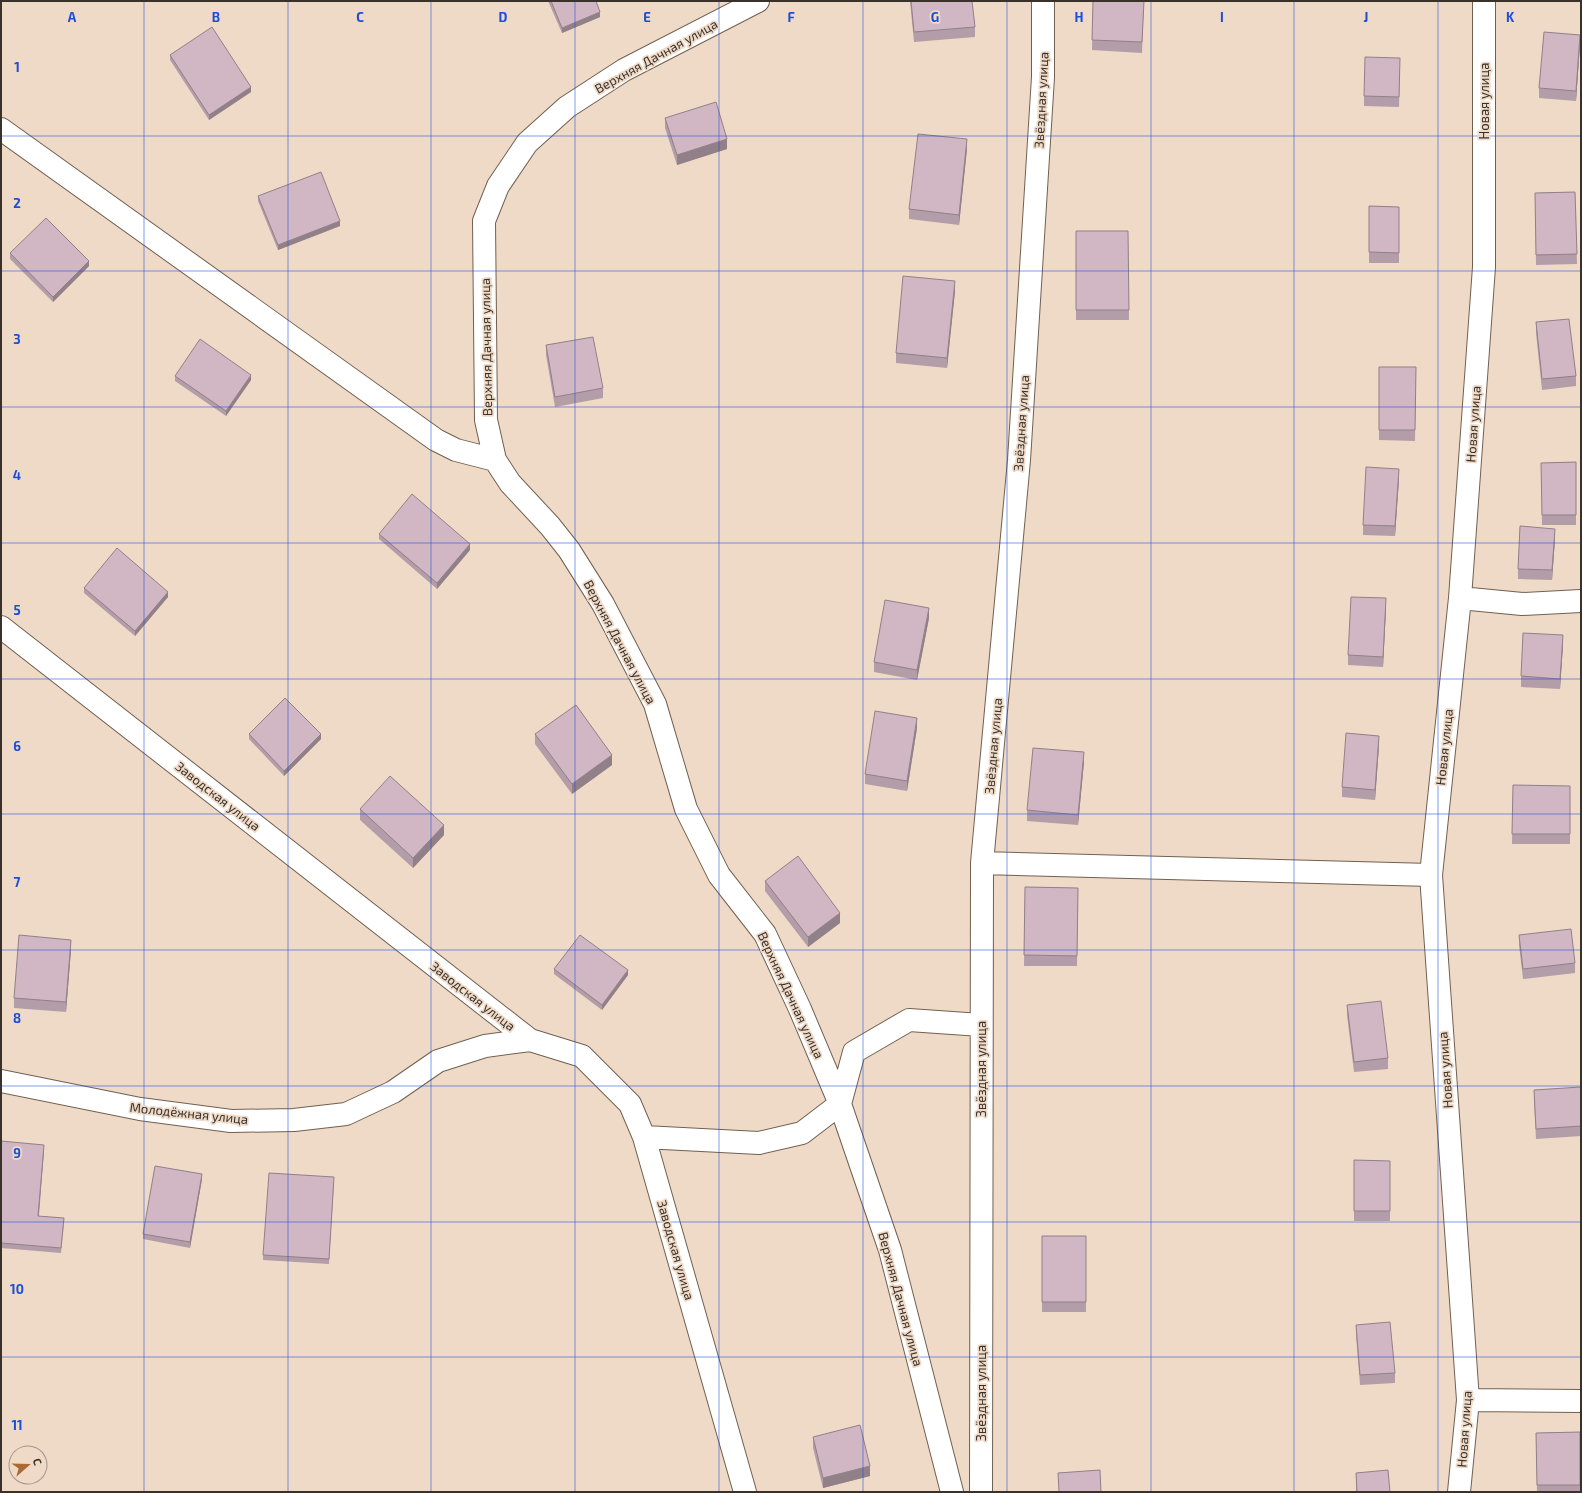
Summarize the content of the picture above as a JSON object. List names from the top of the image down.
{
  "streets": {
    "street": [
      "Верхняя Дачная улица",
      "Звёздная улица",
      "Новая улица",
      "Заводская улица",
      "Молодёжная улица"
    ]
  },
  "crossings": [
    ["Заводская улица", "Молодёжная улица"]
  ],
  "north": "right",
  "grid": {
    "columns": [
      "A",
      "B",
      "C",
      "D",
      "E",
      "F",
      "G",
      "H",
      "I",
      "J",
      "K"
    ],
    "rows": [
      "1",
      "2",
      "3",
      "4",
      "5",
      "6",
      "7",
      "8",
      "9",
      "10",
      "11"
    ]
  }
}
